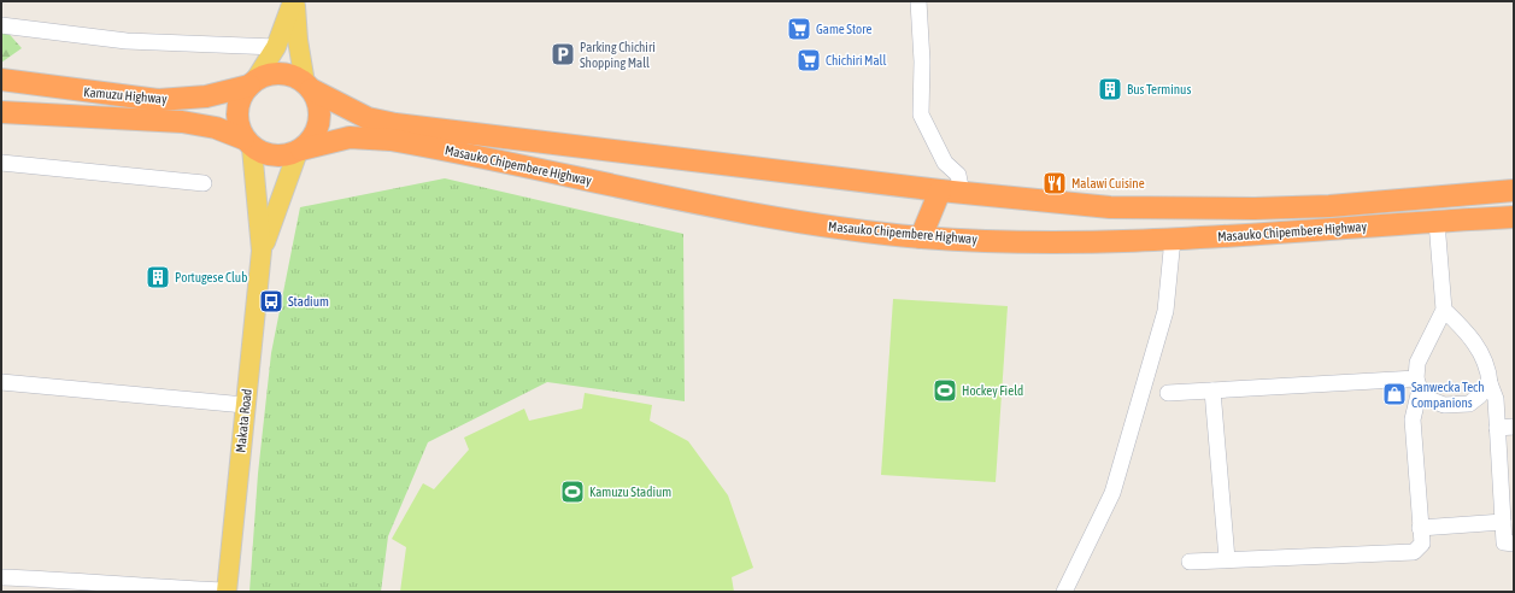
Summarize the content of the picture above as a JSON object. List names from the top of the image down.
{
  "streets": {
    "highway": ["Kamuzu Highway", "Masauko Chipembere Highway"],
    "main road": ["Makata Road"]
  },
  "crossings": [
    ["Kamuzu Highway", "Masauko Chipembere Highway"],
    ["Kamuzu Highway", "Makata Road"],
    ["Masauko Chipembere Highway", "Makata Road"]
  ],
  "places": {
    "supermarket": ["Game Store", "Chichiri Mall"],
    "parking": ["Parking Chichiri Shopping Mall"],
    "building": ["Bus Terminus", "Portugese Club"],
    "restaurant": ["Malawi Cuisine"],
    "bus stop": ["Stadium"],
    "sports": ["Hockey Field", "Kamuzu Stadium"],
    "shop": ["Sanwecka Tech Companions"]
  }
}
